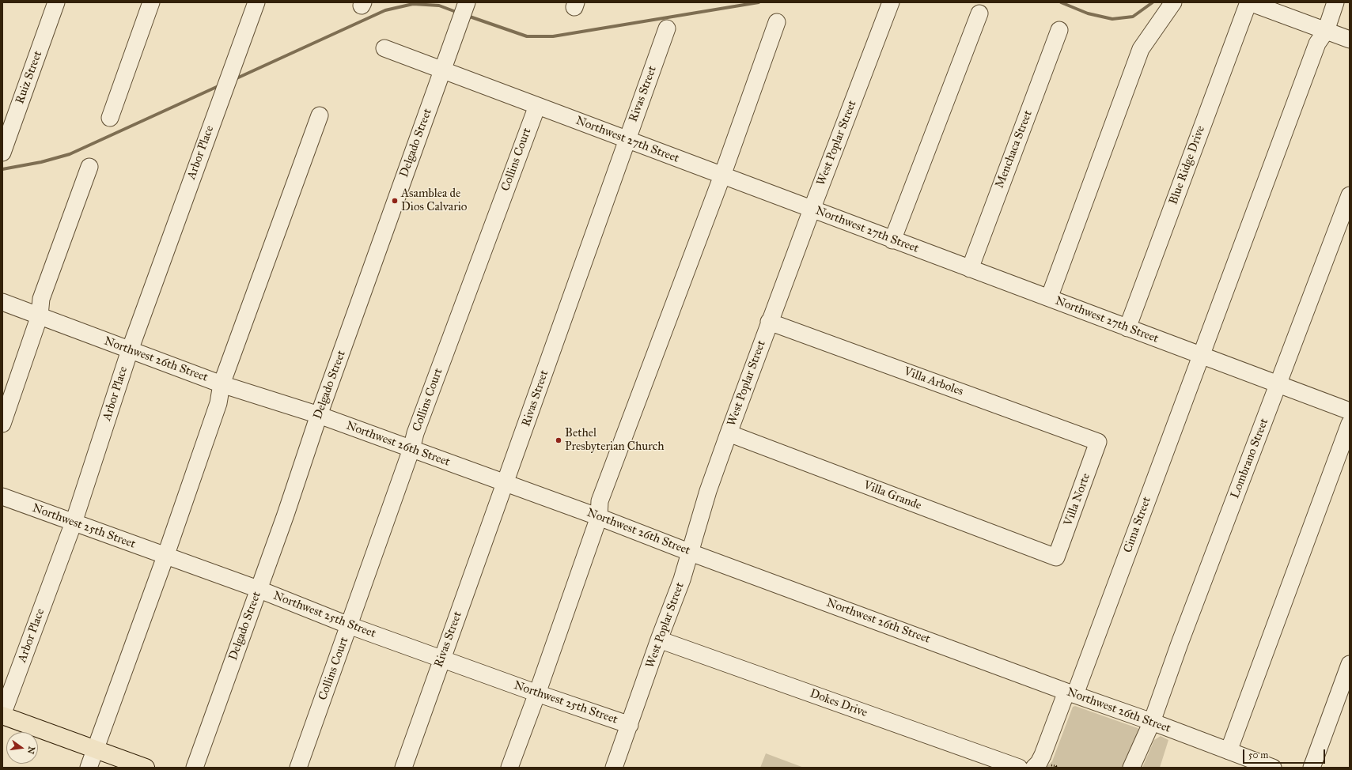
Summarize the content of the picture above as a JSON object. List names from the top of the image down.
{
  "streets": {
    "street": [
      "Ruiz Street",
      "Rivas Street",
      "Northwest 27th Street",
      "Delgado Street",
      "West Poplar Street",
      "Menchaca Street",
      "Arbor Place",
      "Collins Court",
      "Blue Ridge Drive",
      "Northwest 26th Street",
      "Villa Arboles",
      "Lombrano Street",
      "Villa Grande",
      "Villa Norte",
      "Cima Street",
      "Northwest 25th Street",
      "Dokes Drive"
    ]
  },
  "crossings": [
    ["Rivas Street", "Northwest 27th Street"],
    ["Rivas Street", "Northwest 26th Street"],
    ["Rivas Street", "Northwest 25th Street"],
    ["Northwest 27th Street", "Delgado Street"],
    ["Northwest 27th Street", "West Poplar Street"],
    ["Northwest 27th Street", "Menchaca Street"],
    ["Northwest 27th Street", "Collins Court"],
    ["Northwest 27th Street", "Blue Ridge Drive"],
    ["Northwest 27th Street", "Lombrano Street"],
    ["Northwest 27th Street", "Cima Street"],
    ["Delgado Street", "Northwest 26th Street"],
    ["Delgado Street", "Northwest 25th Street"],
    ["West Poplar Street", "Northwest 26th Street"],
    ["West Poplar Street", "Villa Arboles"],
    ["West Poplar Street", "Villa Grande"],
    ["West Poplar Street", "Northwest 25th Street"],
    ["West Poplar Street", "Dokes Drive"],
    ["Arbor Place", "Northwest 26th Street"],
    ["Arbor Place", "Northwest 25th Street"],
    ["Collins Court", "Northwest 26th Street"],
    ["Collins Court", "Northwest 25th Street"],
    ["Northwest 26th Street", "Lombrano Street"],
    ["Northwest 26th Street", "Cima Street"],
    ["Villa Arboles", "Villa Norte"],
    ["Villa Grande", "Villa Norte"]
  ],
  "places": ["Asamblea de Dios Calvario", "Bethel Presbyterian Church"],
  "scale_bar": "50 m",
  "north": "right"
}
